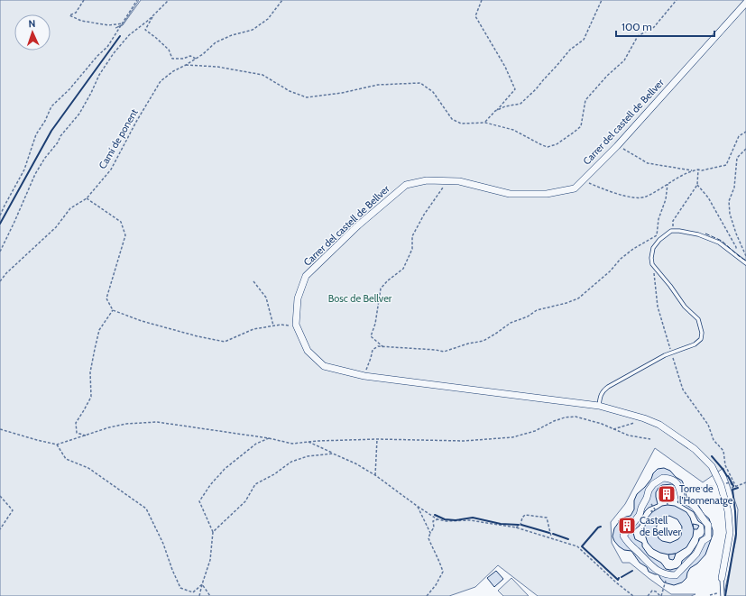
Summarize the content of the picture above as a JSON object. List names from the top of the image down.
{
  "streets": {
    "street": ["Carrer del castell de Bellver"],
    "path": ["Camí de ponent"]
  },
  "parks": ["Bosc de Bellver"],
  "places": {
    "building": ["Torre de l'Homenatge", "Castell de Bellver"]
  },
  "scale_bar": "100 m",
  "north": "top"
}
